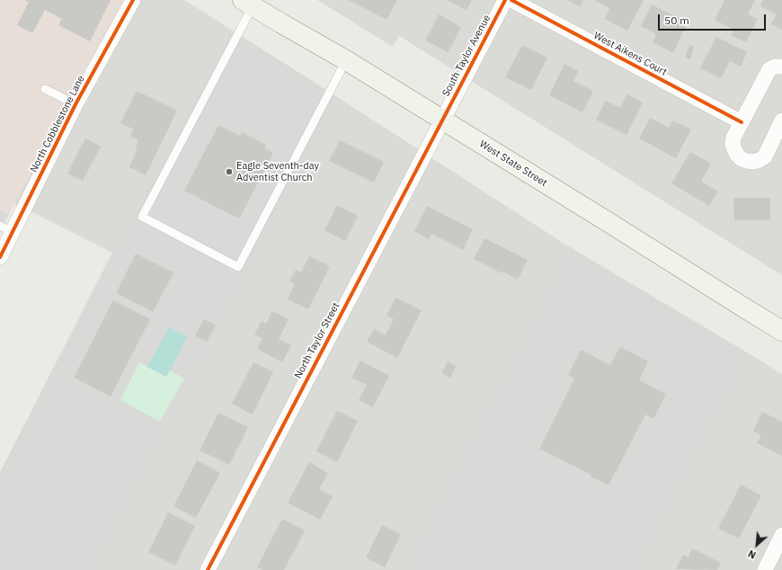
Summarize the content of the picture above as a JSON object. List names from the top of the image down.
{
  "streets": {
    "main road": ["West State Street"],
    "street": [
      "West Aikens Court",
      "South Taylor Avenue",
      "North Cobblestone Lane",
      "North Taylor Street"
    ]
  },
  "crossings": [
    ["South Taylor Avenue", "West State Street"],
    ["South Taylor Avenue", "North Taylor Street"],
    ["West State Street", "North Taylor Street"]
  ],
  "places": ["Eagle Seventh-day Adventist Church"],
  "scale_bar": "50 m",
  "north": "bottom left"
}
